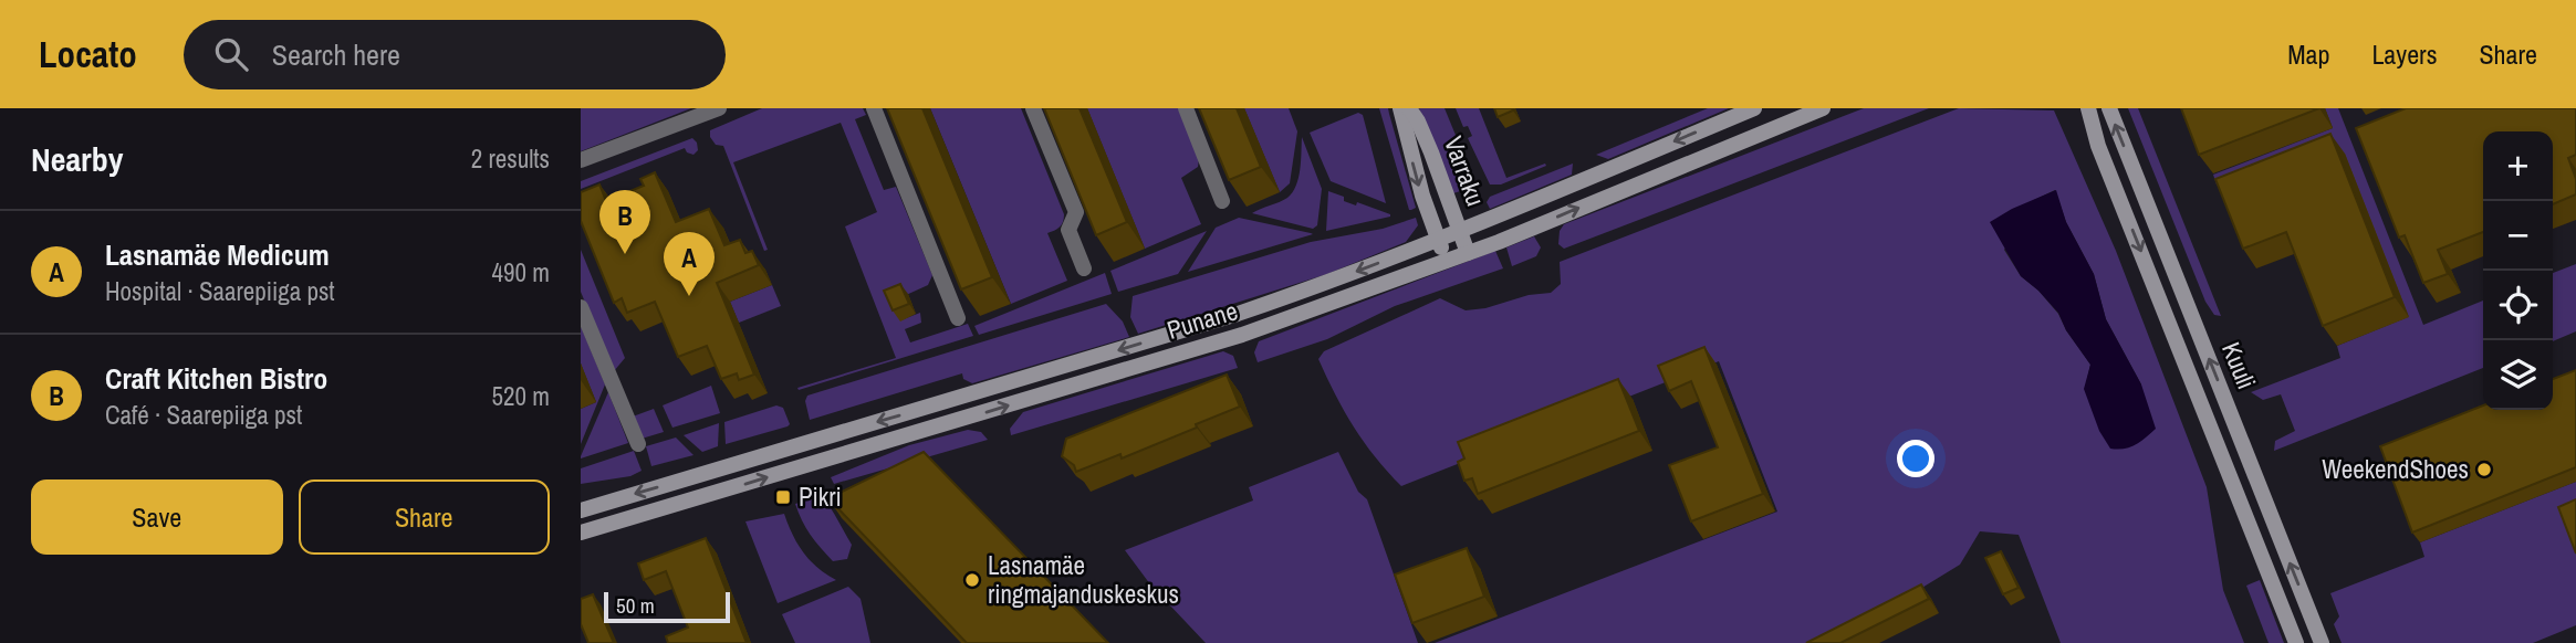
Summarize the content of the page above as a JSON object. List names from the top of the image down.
{
  "streets": {
    "main road": ["Varraku", "Punane", "Kuuli"]
  },
  "crossings": [
    ["Varraku", "Punane"]
  ],
  "places": {
    "other": ["WeekendShoes", "Lasnamäe ringmajanduskeskus"],
    "transit": ["Pikri"]
  },
  "scale_bar": "50 m",
  "page": {
    "header": "Locato",
    "search": "Search here",
    "nav": ["Map", "Layers", "Share"],
    "heading": ["Nearby", "2 results"],
    "map_buttons": ["+", "−"],
    "pins": ["B", "A"],
    "list": [
      {
        "mark": "A",
        "name": "Lasnamäe Medicum",
        "note": "Hospital · Saarepiiga pst",
        "value": "490 m"
      },
      {
        "mark": "B",
        "name": "Craft Kitchen Bistro",
        "note": "Café · Saarepiiga pst",
        "value": "520 m"
      }
    ],
    "buttons": ["Save", "Share"],
    "scale": "50 m"
  }
}
